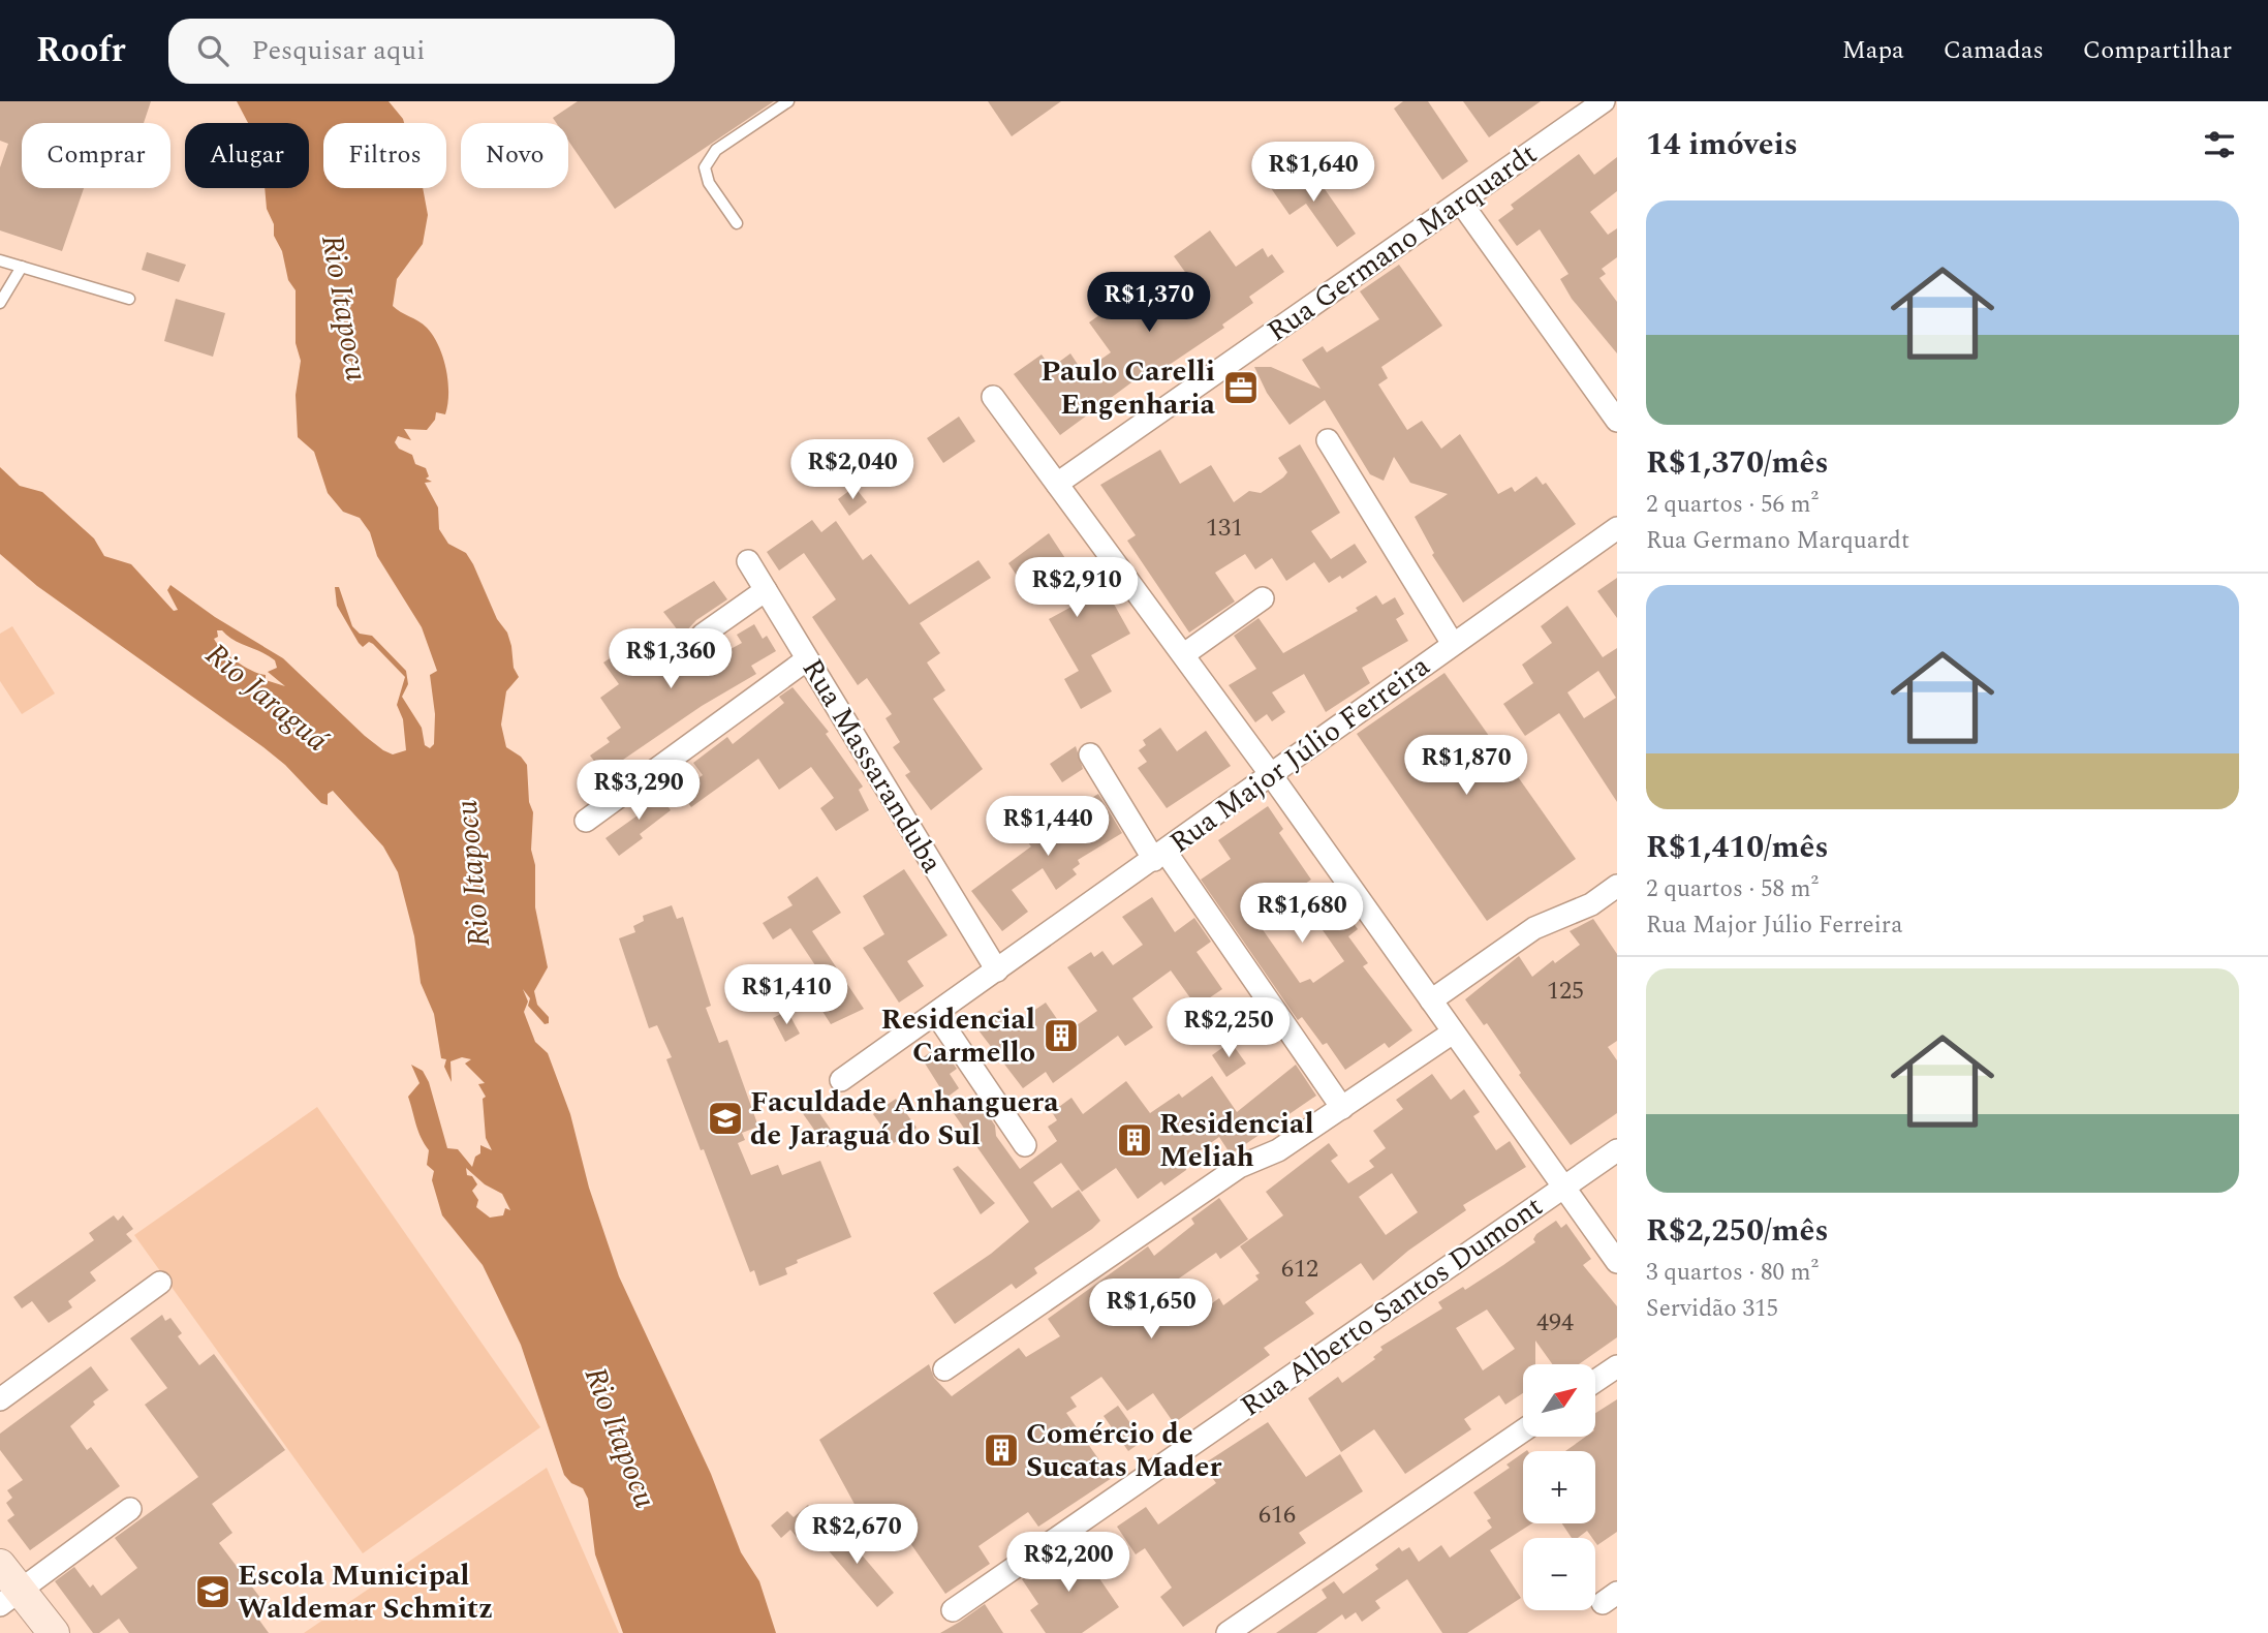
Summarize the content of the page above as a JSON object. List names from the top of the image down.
{
  "streets": {
    "street": [
      "Rua Germano Marquardt",
      "Rua Major Júlio Ferreira",
      "Rua Massaranduba",
      "Rua Alberto Santos Dumont"
    ]
  },
  "crossings": [
    ["Rua Major Júlio Ferreira", "Rua Massaranduba"]
  ],
  "water": ["Rio Itapocu", "Rio Jaraguá"],
  "places": {
    "office": ["Paulo Carelli Engenharia"],
    "building": ["Residencial Carmello", "Residencial Meliah", "Comércio de Sucatas Mader"],
    "school or university": ["Faculdade Anhanguera de Jaraguá do Sul", "Escola Municipal Waldemar Schmitz"]
  },
  "house_numbers": [
    "131",
    "125",
    "612",
    "494",
    "616"
  ],
  "north": "top right",
  "page": {
    "header": "Roofr",
    "search": "Pesquisar aqui",
    "nav": ["Mapa", "Camadas", "Compartilhar"],
    "heading": "14 imóveis",
    "chip": [
      "Comprar",
      "Alugar",
      "Filtros",
      "Novo"
    ],
    "price": [
      "R$1,640",
      "R$1,370",
      "R$2,040",
      "R$2,910",
      "R$1,360",
      "R$1,870",
      "R$3,290",
      "R$1,440",
      "R$1,680",
      "R$1,410",
      "R$2,250",
      "R$1,650",
      "R$2,670",
      "R$2,200"
    ],
    "list": [
      {
        "name": "R$1,370/mês",
        "note": "2 quartos · 56 m² · Rua Germano Marquardt"
      },
      {
        "name": "R$1,410/mês",
        "note": "2 quartos · 58 m² · Rua Major Júlio Ferreira"
      },
      {
        "name": "R$2,250/mês",
        "note": "3 quartos · 80 m² · Servidão 315"
      }
    ],
    "map_buttons": ["+", "−"]
  }
}
